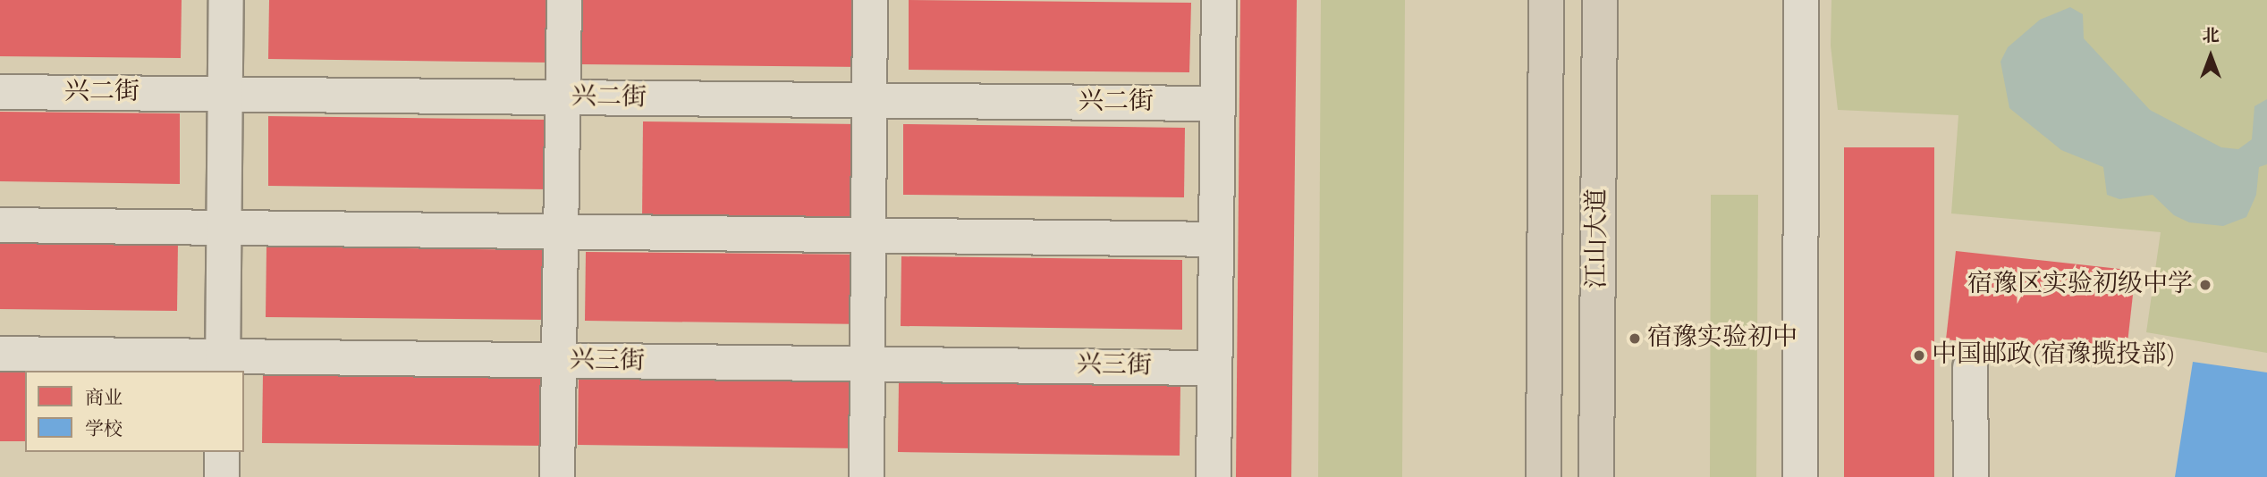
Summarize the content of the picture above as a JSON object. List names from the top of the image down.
{
  "streets": {
    "main road": ["江山大道"],
    "street": ["兴二街", "兴三街"]
  },
  "places": ["宿豫区实验初级中学", "宿豫实验初中", "中国邮政(宿豫揽投部)"],
  "legend": ["商业", "学校"],
  "north": "top"
}
